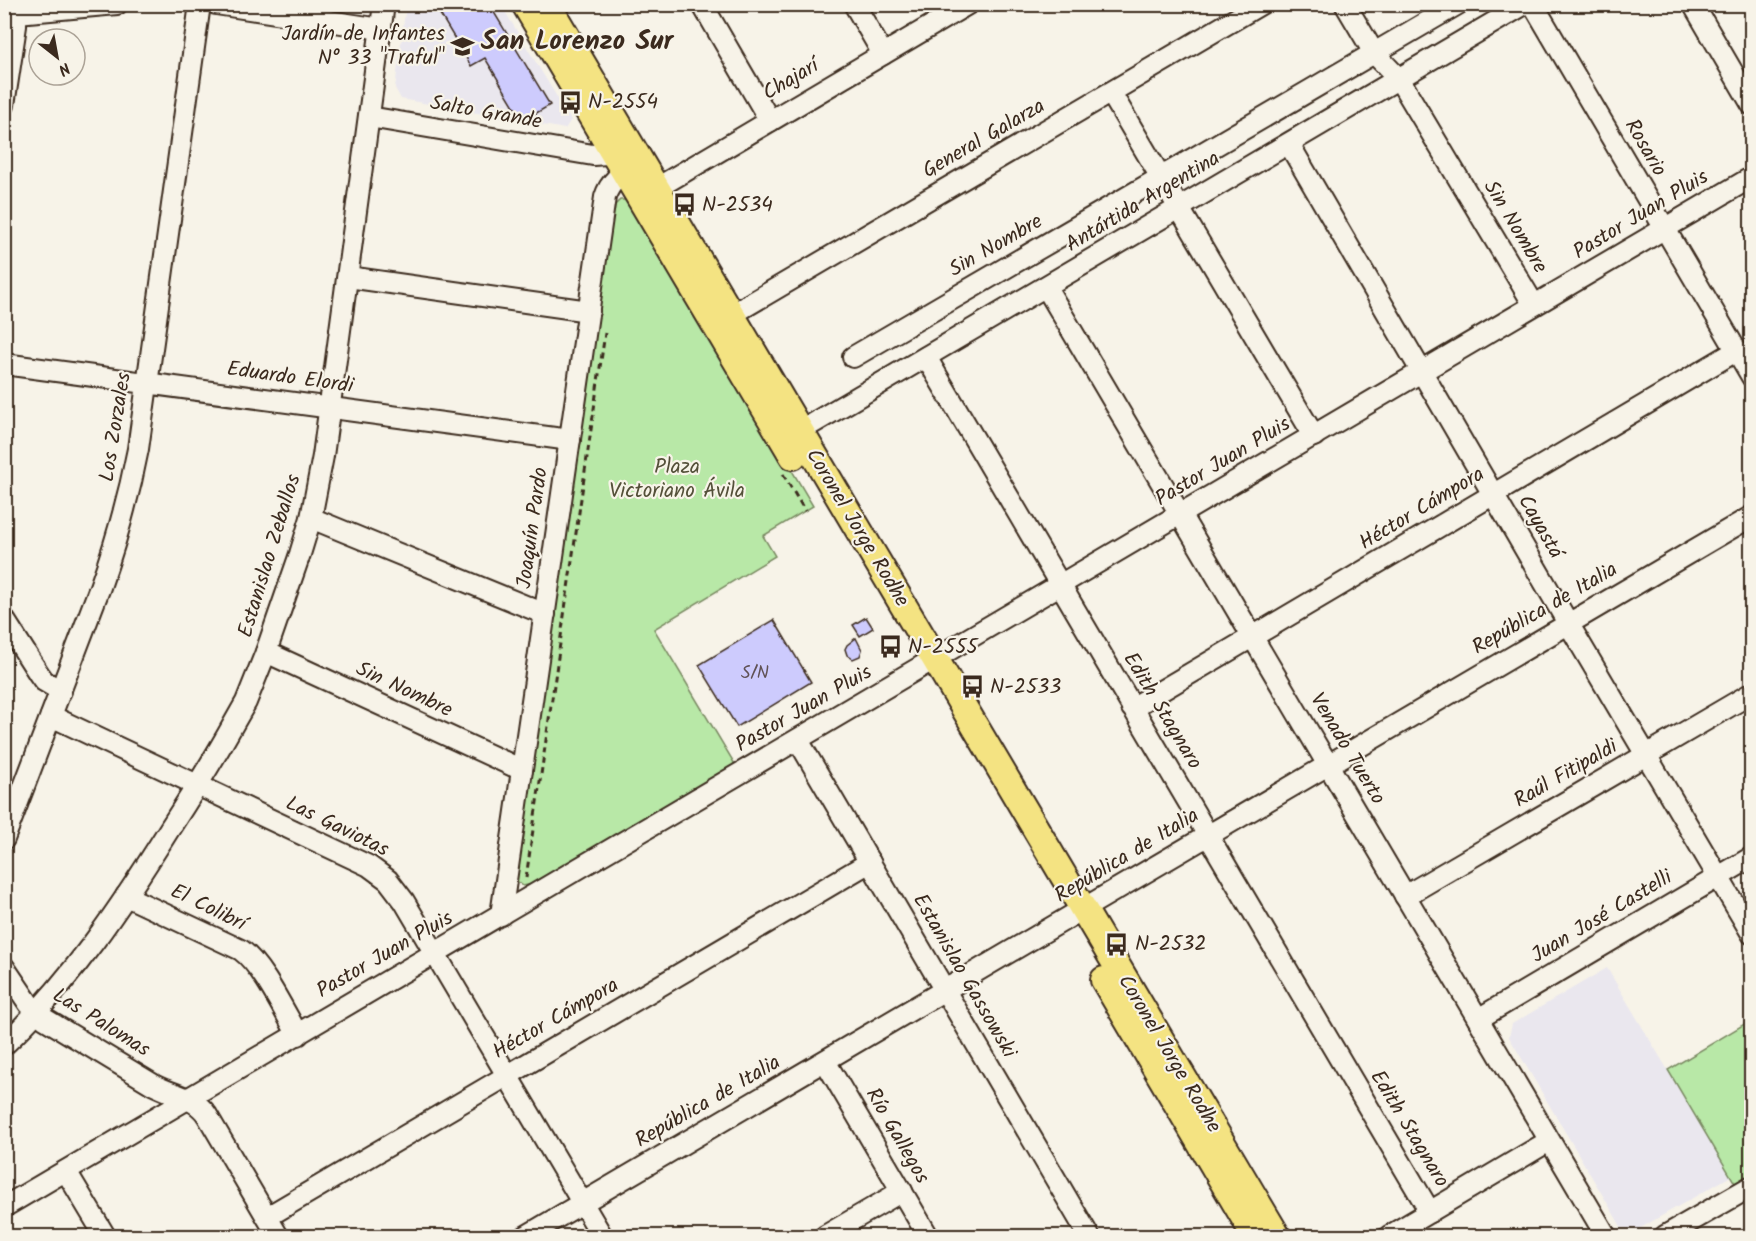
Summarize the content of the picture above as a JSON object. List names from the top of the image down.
{
  "streets": {
    "main road": ["Coronel Jorge Rodhe"],
    "street": [
      "Chajarí",
      "Salto Grande",
      "General Galarza",
      "Rosario",
      "Antártida Argentina",
      "Pastor Juan Pluis",
      "Sin Nombre",
      "Eduardo Elordi",
      "Los Zorzales",
      "Héctor Cámpora",
      "Cayastá",
      "Joaquín Pardo",
      "Estanislao Zeballos",
      "República de Italia",
      "Edith Stagnaro",
      "Venado Tuerto",
      "Raúl Fitipaldi",
      "Las Gaviotas",
      "El Colibrí",
      "Juan José Castelli",
      "Estanislao Gassowski",
      "Las Palomas",
      "Río Gallegos"
    ]
  },
  "crossings": [
    ["Chajarí", "Coronel Jorge Rodhe"],
    ["Salto Grande", "Joaquín Pardo"],
    ["Salto Grande", "Coronel Jorge Rodhe"],
    ["Salto Grande", "Estanislao Zeballos"],
    ["General Galarza", "Coronel Jorge Rodhe"],
    ["Rosario", "Pastor Juan Pluis"],
    ["Rosario", "Héctor Cámpora"],
    ["Antártida Argentina", "Sin Nombre"],
    ["Antártida Argentina", "Cayastá"],
    ["Antártida Argentina", "Coronel Jorge Rodhe"],
    ["Antártida Argentina", "Edith Stagnaro"],
    ["Antártida Argentina", "Venado Tuerto"],
    ["Pastor Juan Pluis", "Sin Nombre"],
    ["Pastor Juan Pluis", "Cayastá"],
    ["Pastor Juan Pluis", "Joaquín Pardo"],
    ["Pastor Juan Pluis", "Coronel Jorge Rodhe"],
    ["Pastor Juan Pluis", "Edith Stagnaro"],
    ["Pastor Juan Pluis", "Venado Tuerto"],
    ["Pastor Juan Pluis", "Las Gaviotas"],
    ["Pastor Juan Pluis", "El Colibrí"],
    ["Pastor Juan Pluis", "Estanislao Gassowski"],
    ["Pastor Juan Pluis", "Las Palomas"],
    ["Sin Nombre", "Joaquín Pardo"],
    ["Sin Nombre", "Estanislao Zeballos"],
    ["Eduardo Elordi", "Los Zorzales"],
    ["Eduardo Elordi", "Joaquín Pardo"],
    ["Eduardo Elordi", "Estanislao Zeballos"],
    ["Los Zorzales", "Las Gaviotas"],
    ["Héctor Cámpora", "Cayastá"],
    ["Héctor Cámpora", "Edith Stagnaro"],
    ["Héctor Cámpora", "Venado Tuerto"],
    ["Héctor Cámpora", "Las Gaviotas"],
    ["Héctor Cámpora", "Estanislao Gassowski"],
    ["Cayastá", "República de Italia"],
    ["Cayastá", "Raúl Fitipaldi"],
    ["Cayastá", "Juan José Castelli"],
    ["Joaquín Pardo", "Coronel Jorge Rodhe"],
    ["Coronel Jorge Rodhe", "República de Italia"],
    ["Estanislao Zeballos", "Las Gaviotas"],
    ["Estanislao Zeballos", "El Colibrí"],
    ["Estanislao Zeballos", "Las Palomas"],
    ["República de Italia", "Edith Stagnaro"],
    ["República de Italia", "Venado Tuerto"],
    ["República de Italia", "Las Gaviotas"],
    ["República de Italia", "Estanislao Gassowski"],
    ["República de Italia", "Río Gallegos"],
    ["Venado Tuerto", "Raúl Fitipaldi"],
    ["Venado Tuerto", "Juan José Castelli"]
  ],
  "districts": ["San Lorenzo Sur"],
  "parks": ["Plaza Victoriano Ávila"],
  "places": {
    "school or university": ["Jardín de Infantes N° 33 \"Traful\""],
    "bus stop": [
      "N-2554",
      "N-2534",
      "N-2555",
      "N-2533",
      "N-2532"
    ]
  },
  "house_numbers": ["S/N"],
  "north": "bottom right"
}
